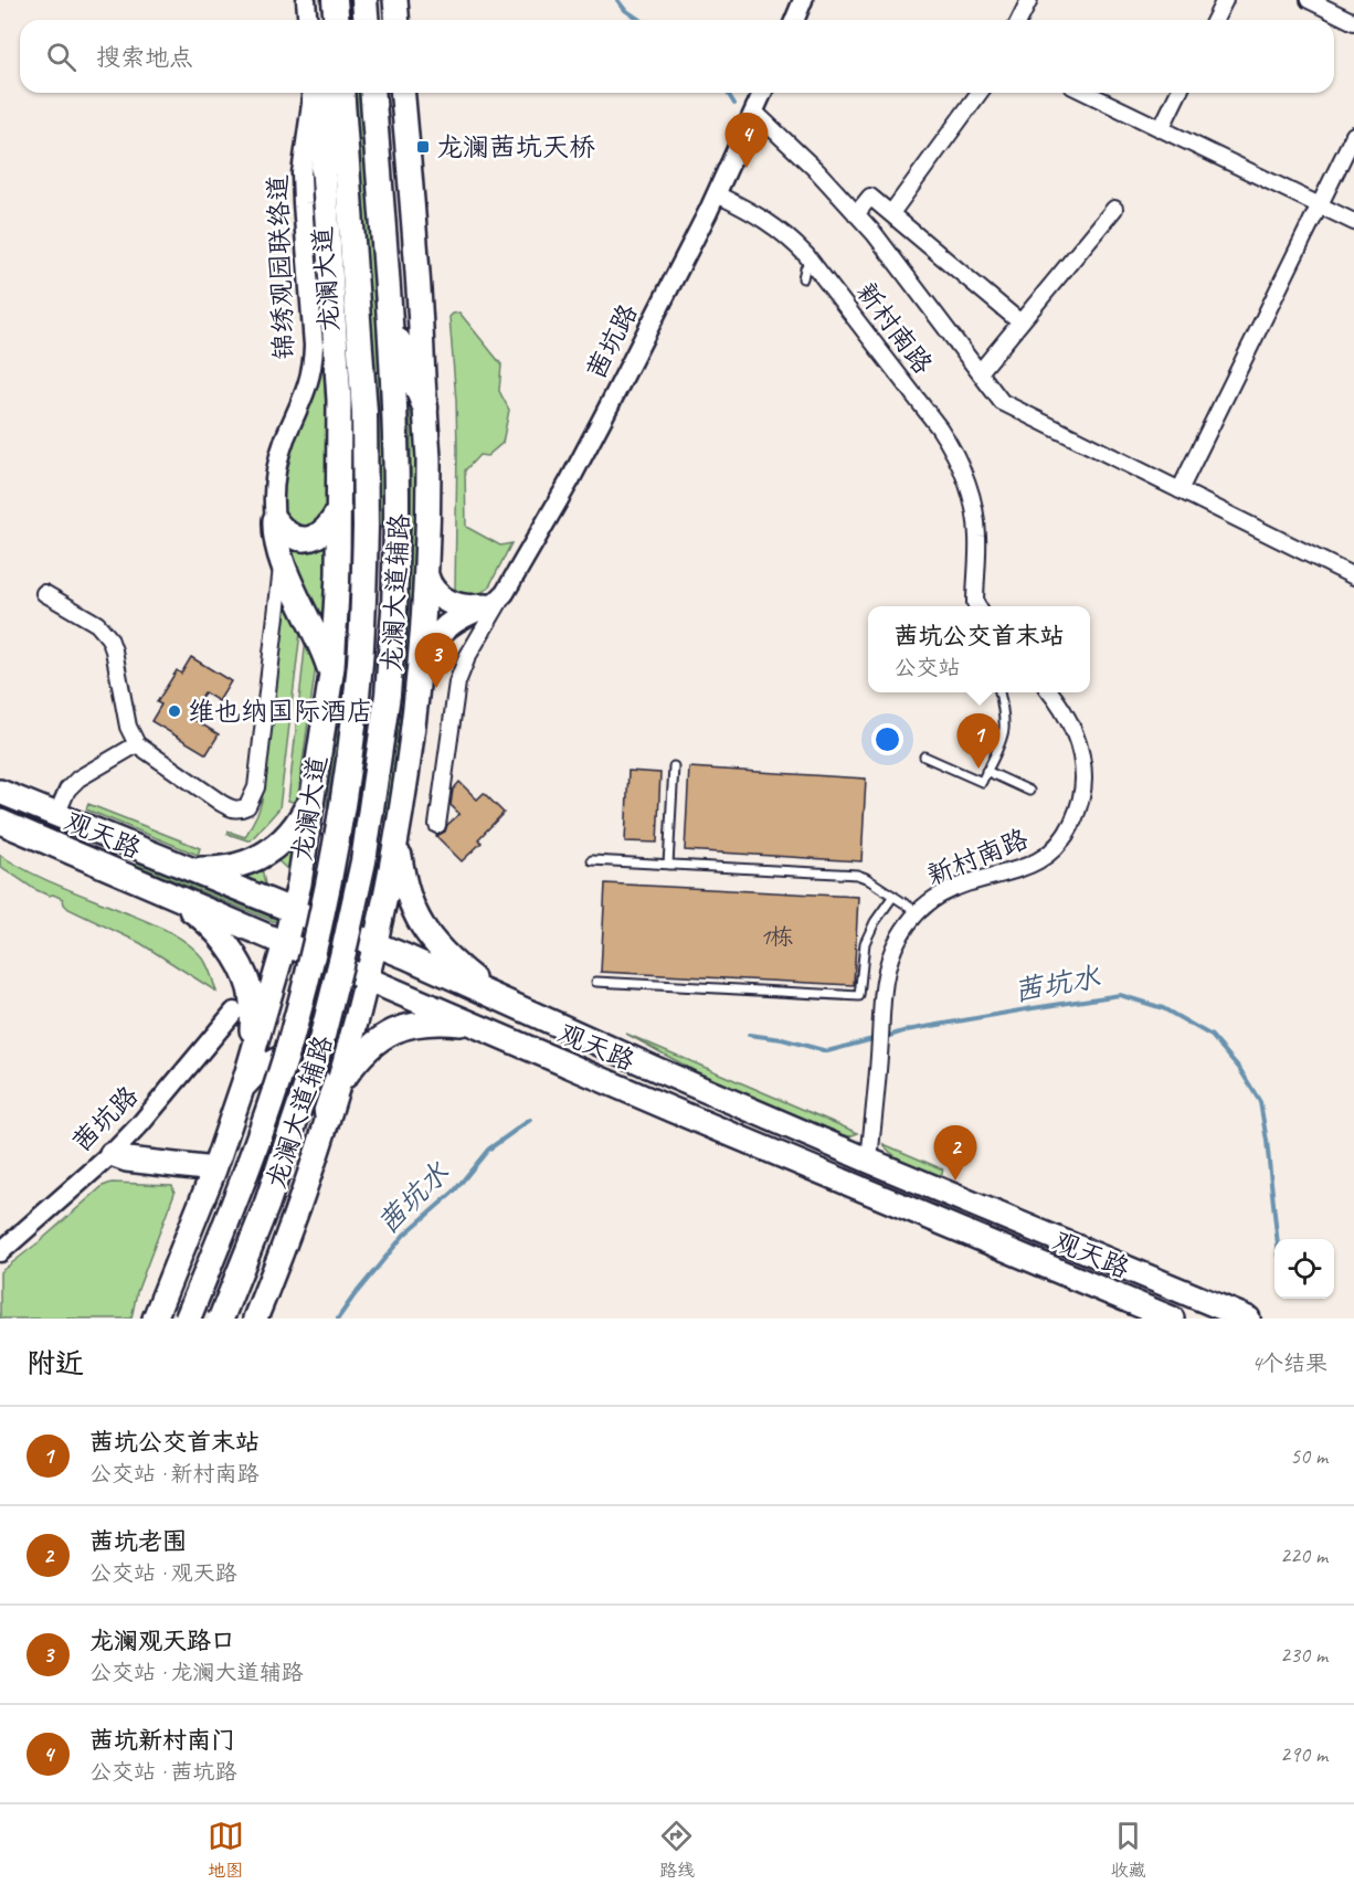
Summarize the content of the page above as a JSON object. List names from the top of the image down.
{
  "streets": {
    "highway": ["龙澜大道"],
    "main road": ["龙澜大道辅路", "观天路"],
    "street": ["锦绣观园联络道", "新村南路", "茜坑路"]
  },
  "crossings": [
    ["新村南路", "茜坑路"],
    ["新村南路", "观天路"],
    ["龙澜大道辅路", "观天路"]
  ],
  "water": ["茜坑水"],
  "places": {
    "transit": ["龙澜茜坑天桥"],
    "other": ["维也纳国际酒店"]
  },
  "house_numbers": ["1栋"],
  "page": {
    "search": "搜索地点",
    "pins": [
      "4",
      "3",
      "1",
      "2"
    ],
    "popup": ["茜坑公交首末站", "公交站"],
    "heading": ["附近", "4个结果"],
    "list": [
      {
        "mark": "1",
        "name": "茜坑公交首末站",
        "note": "公交站 · 新村南路",
        "value": "50 m"
      },
      {
        "mark": "2",
        "name": "茜坑老围",
        "note": "公交站 · 观天路",
        "value": "220 m"
      },
      {
        "mark": "3",
        "name": "龙澜观天路口",
        "note": "公交站 · 龙澜大道辅路",
        "value": "230 m"
      },
      {
        "mark": "4",
        "name": "茜坑新村南门",
        "note": "公交站 · 茜坑路",
        "value": "290 m"
      }
    ],
    "nav": ["地图", "路线", "收藏"]
  }
}
